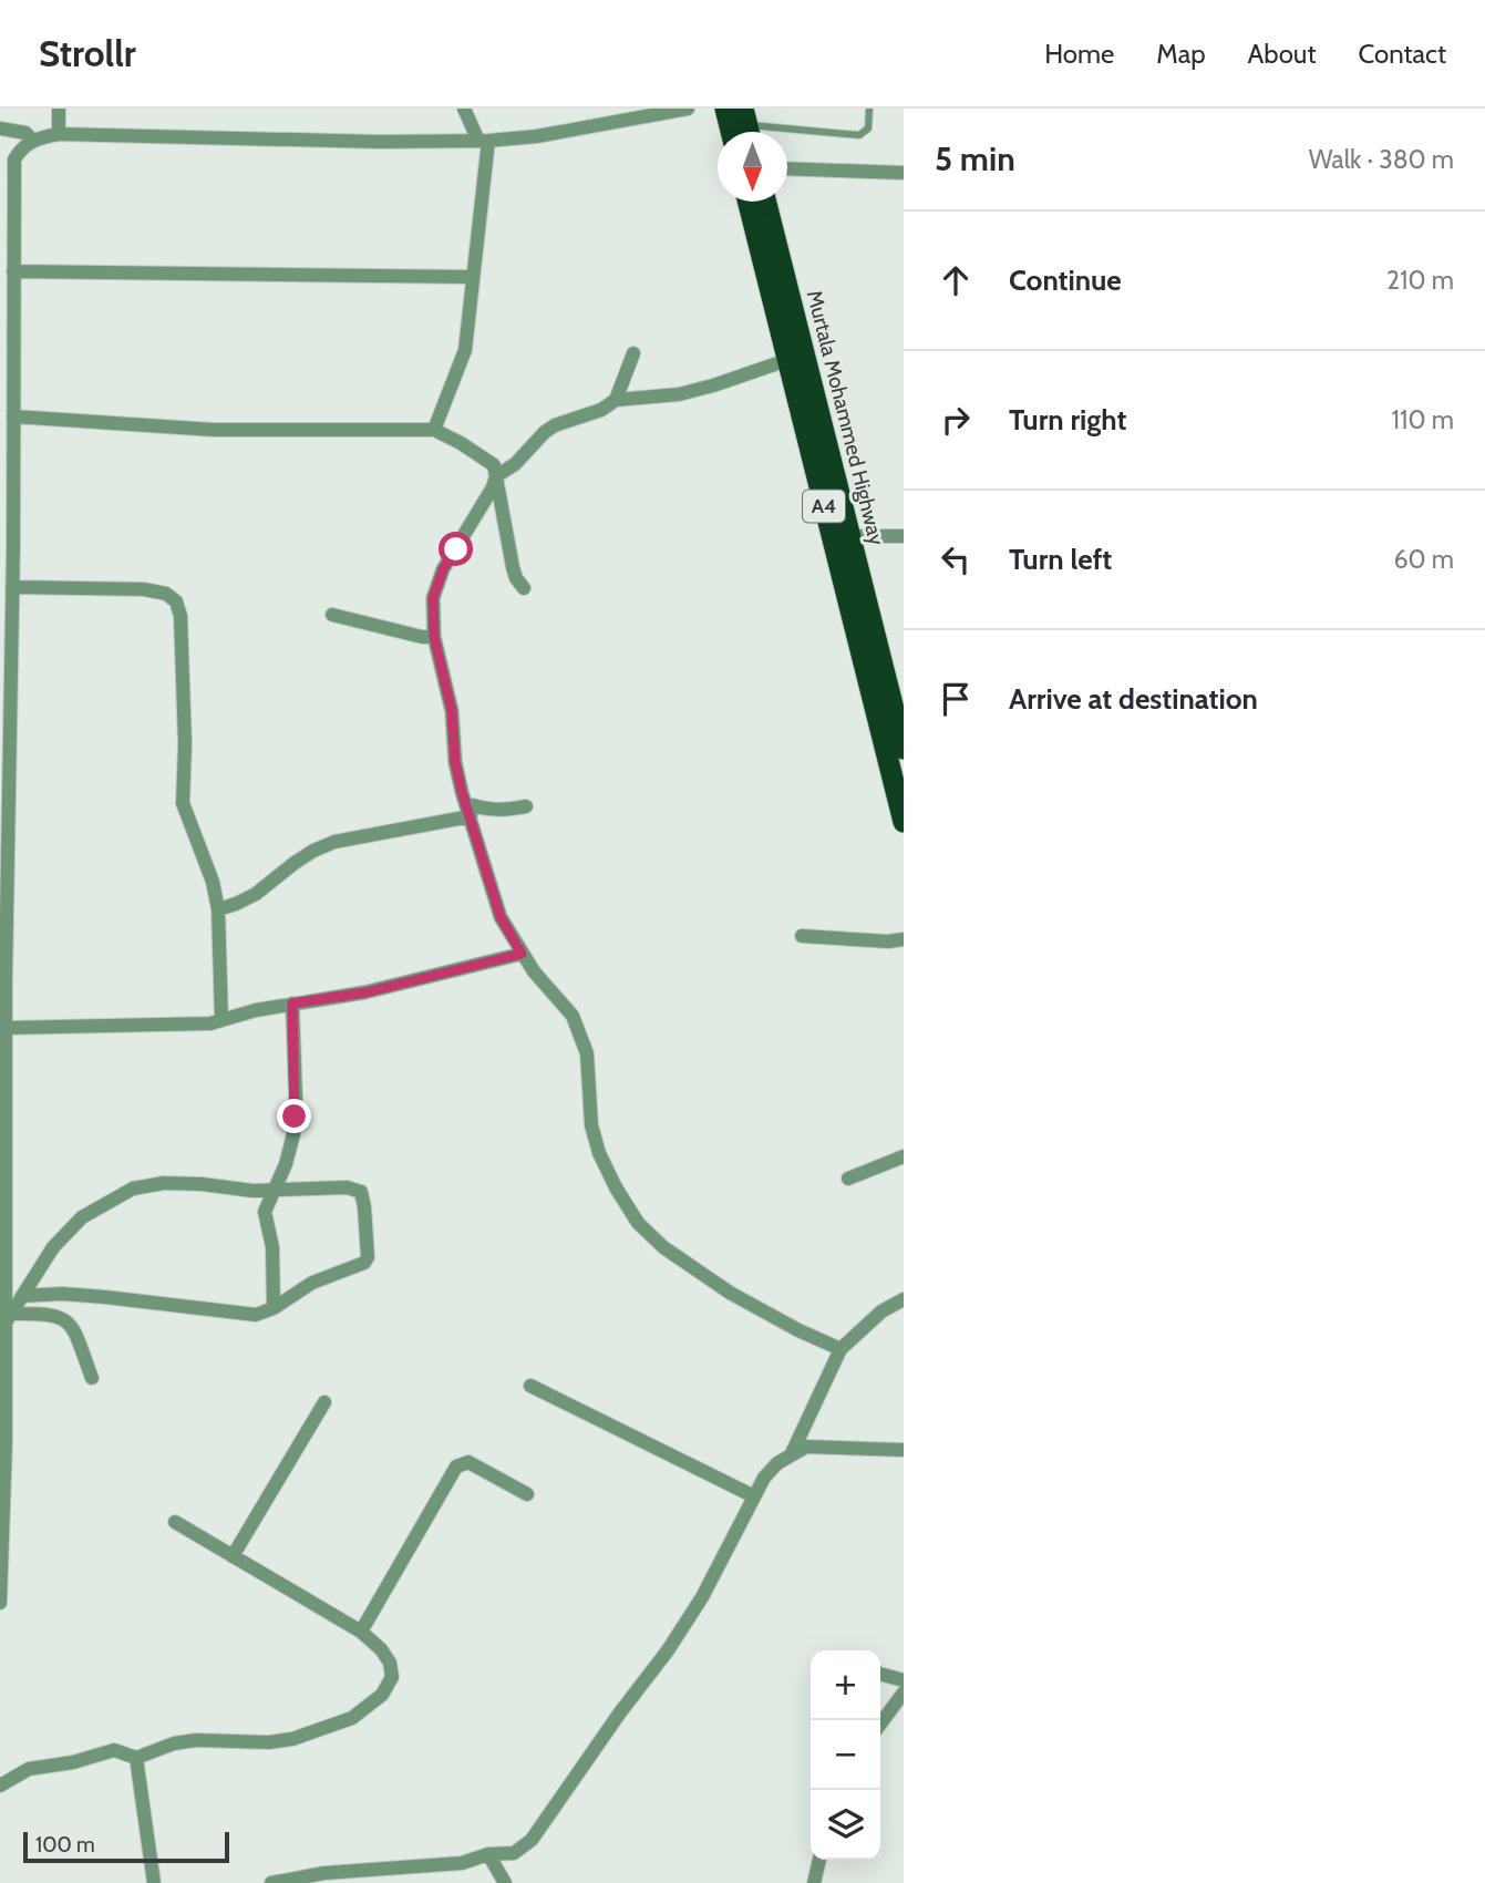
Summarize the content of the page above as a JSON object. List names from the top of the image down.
{
  "streets": {
    "highway": ["Murtala Mohammed Highway", "A4"]
  },
  "scale_bar": "100 m",
  "north": "bottom",
  "page": {
    "header": "Strollr",
    "nav": [
      "Home",
      "Map",
      "About",
      "Contact"
    ],
    "heading": ["5 min", "Walk · 380 m"],
    "list": [
      ["Continue", "210 m"],
      ["Turn right", "110 m"],
      ["Turn left", "60 m"],
      "Arrive at destination"
    ],
    "map_buttons": ["+", "−"],
    "scale": "100 m"
  }
}
